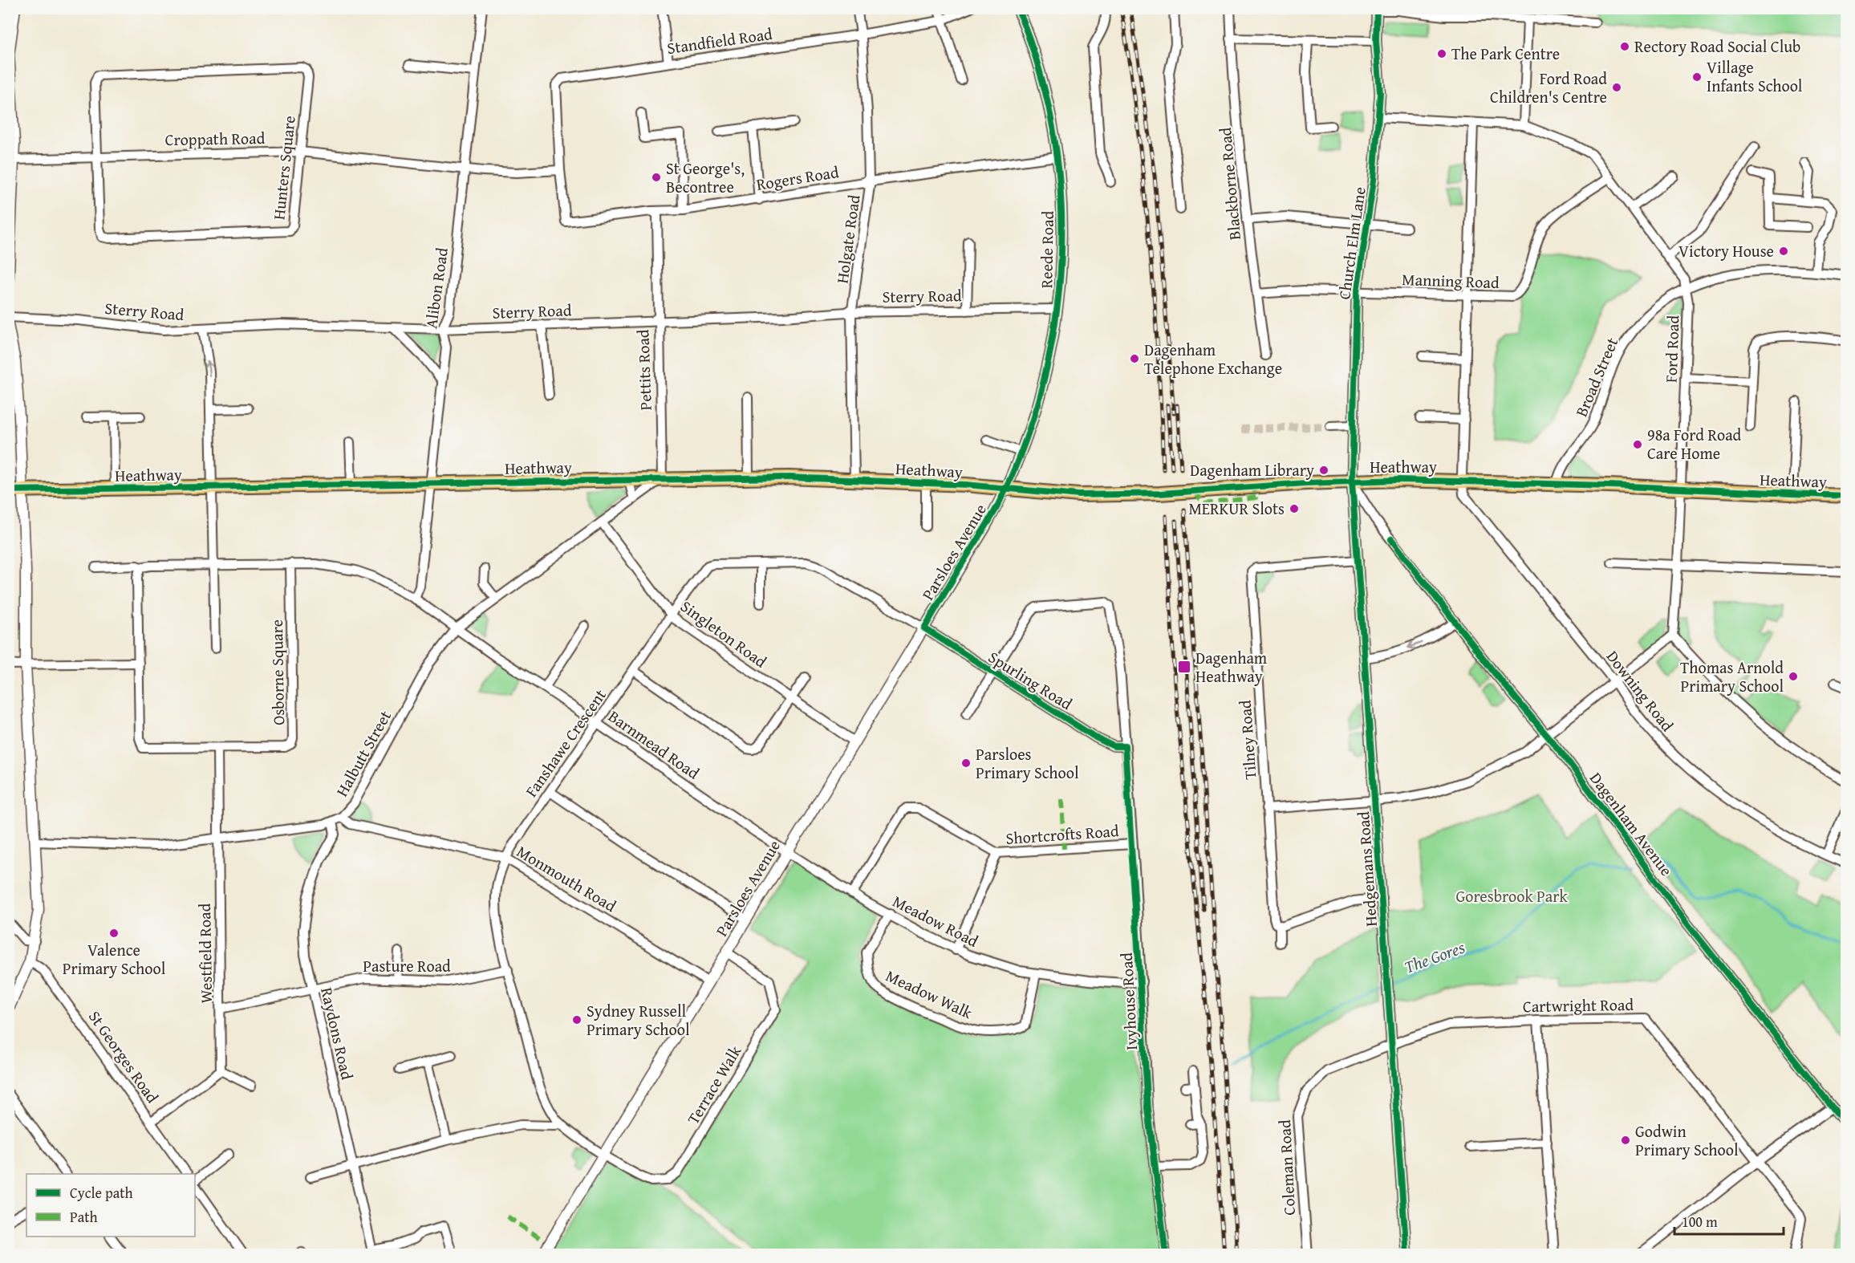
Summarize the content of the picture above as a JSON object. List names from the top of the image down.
{
  "streets": {
    "main road": ["Heathway"],
    "street": [
      "Standfield Road",
      "Croppath Road",
      "Hunters Square",
      "Rogers Road",
      "Blackborne Road",
      "Holgate Road",
      "Church Elm Lane",
      "Reede Road",
      "Manning Road",
      "Alibon Road",
      "Sterry Road",
      "Ford Road",
      "Pettits Road",
      "Broad Street",
      "Parsloes Avenue",
      "Singleton Road",
      "Osborne Square",
      "Spurling Road",
      "Downing Road",
      "Tilney Road",
      "Fanshawe Crescent",
      "Barnmead Road",
      "Halbutt Street",
      "Dagenham Avenue",
      "Shortcrofts Road",
      "Hedgemans Road",
      "Monmouth Road",
      "Meadow Road",
      "Westfield Road",
      "Pasture Road",
      "Meadow Walk",
      "Ivyhouse Road",
      "Cartwright Road",
      "Raydons Road",
      "St Georges Road",
      "Terrace Walk",
      "Coleman Road"
    ]
  },
  "crossings": [
    ["Standfield Road", "Croppath Road"],
    ["Standfield Road", "Rogers Road"],
    ["Standfield Road", "Holgate Road"],
    ["Croppath Road", "Hunters Square"],
    ["Croppath Road", "Rogers Road"],
    ["Croppath Road", "Alibon Road"],
    ["Rogers Road", "Holgate Road"],
    ["Rogers Road", "Reede Road"],
    ["Rogers Road", "Pettits Road"],
    ["Blackborne Road", "Manning Road"],
    ["Holgate Road", "Sterry Road"],
    ["Church Elm Lane", "Manning Road"],
    ["Church Elm Lane", "Ford Road"],
    ["Church Elm Lane", "Heathway"],
    ["Church Elm Lane", "Dagenham Avenue"],
    ["Church Elm Lane", "Hedgemans Road"],
    ["Reede Road", "Sterry Road"],
    ["Reede Road", "Heathway"],
    ["Reede Road", "Parsloes Avenue"],
    ["Manning Road", "Ford Road"],
    ["Alibon Road", "Sterry Road"],
    ["Alibon Road", "Heathway"],
    ["Alibon Road", "Barnmead Road"],
    ["Sterry Road", "Pettits Road"],
    ["Ford Road", "Broad Street"],
    ["Ford Road", "Heathway"],
    ["Pettits Road", "Heathway"],
    ["Pettits Road", "Halbutt Street"],
    ["Broad Street", "Heathway"],
    ["Heathway", "Parsloes Avenue"],
    ["Heathway", "Downing Road"],
    ["Heathway", "Halbutt Street"],
    ["Heathway", "Dagenham Avenue"],
    ["Heathway", "Hedgemans Road"],
    ["Parsloes Avenue", "Singleton Road"],
    ["Parsloes Avenue", "Spurling Road"],
    ["Parsloes Avenue", "Fanshawe Crescent"],
    ["Parsloes Avenue", "Barnmead Road"],
    ["Parsloes Avenue", "Monmouth Road"],
    ["Parsloes Avenue", "Meadow Road"],
    ["Parsloes Avenue", "Terrace Walk"],
    ["Singleton Road", "Fanshawe Crescent"],
    ["Singleton Road", "Halbutt Street"],
    ["Osborne Square", "Barnmead Road"],
    ["Osborne Square", "Westfield Road"],
    ["Spurling Road", "Fanshawe Crescent"],
    ["Spurling Road", "Ivyhouse Road"],
    ["Tilney Road", "Hedgemans Road"],
    ["Fanshawe Crescent", "Barnmead Road"],
    ["Fanshawe Crescent", "Monmouth Road"],
    ["Fanshawe Crescent", "Pasture Road"],
    ["Fanshawe Crescent", "Terrace Walk"],
    ["Barnmead Road", "Halbutt Street"],
    ["Barnmead Road", "Meadow Road"],
    ["Halbutt Street", "Monmouth Road"],
    ["Halbutt Street", "Westfield Road"],
    ["Halbutt Street", "Raydons Road"],
    ["Dagenham Avenue", "Hedgemans Road"],
    ["Shortcrofts Road", "Meadow Road"],
    ["Shortcrofts Road", "Ivyhouse Road"],
    ["Hedgemans Road", "Cartwright Road"],
    ["Hedgemans Road", "Coleman Road"],
    ["Meadow Road", "Meadow Walk"],
    ["Meadow Road", "Ivyhouse Road"],
    ["Westfield Road", "Pasture Road"],
    ["Pasture Road", "Raydons Road"],
    ["Cartwright Road", "Coleman Road"]
  ],
  "water": ["The Gores"],
  "parks": ["Goresbrook Park"],
  "places": {
    "other": [
      "Rectory Road Social Club",
      "The Park Centre",
      "Village Infants School",
      "Ford Road Children's Centre",
      "St George's, Becontree",
      "Victory House",
      "Dagenham Telephone Exchange",
      "98a Ford Road Care Home",
      "Dagenham Library",
      "MERKUR Slots",
      "Thomas Arnold Primary School",
      "Parsloes Primary School",
      "Valence Primary School",
      "Sydney Russell Primary School",
      "Godwin Primary School"
    ],
    "transit": ["Dagenham Heathway"]
  },
  "legend": ["Cycle path", "Path"],
  "scale_bar": "100 m"
}
